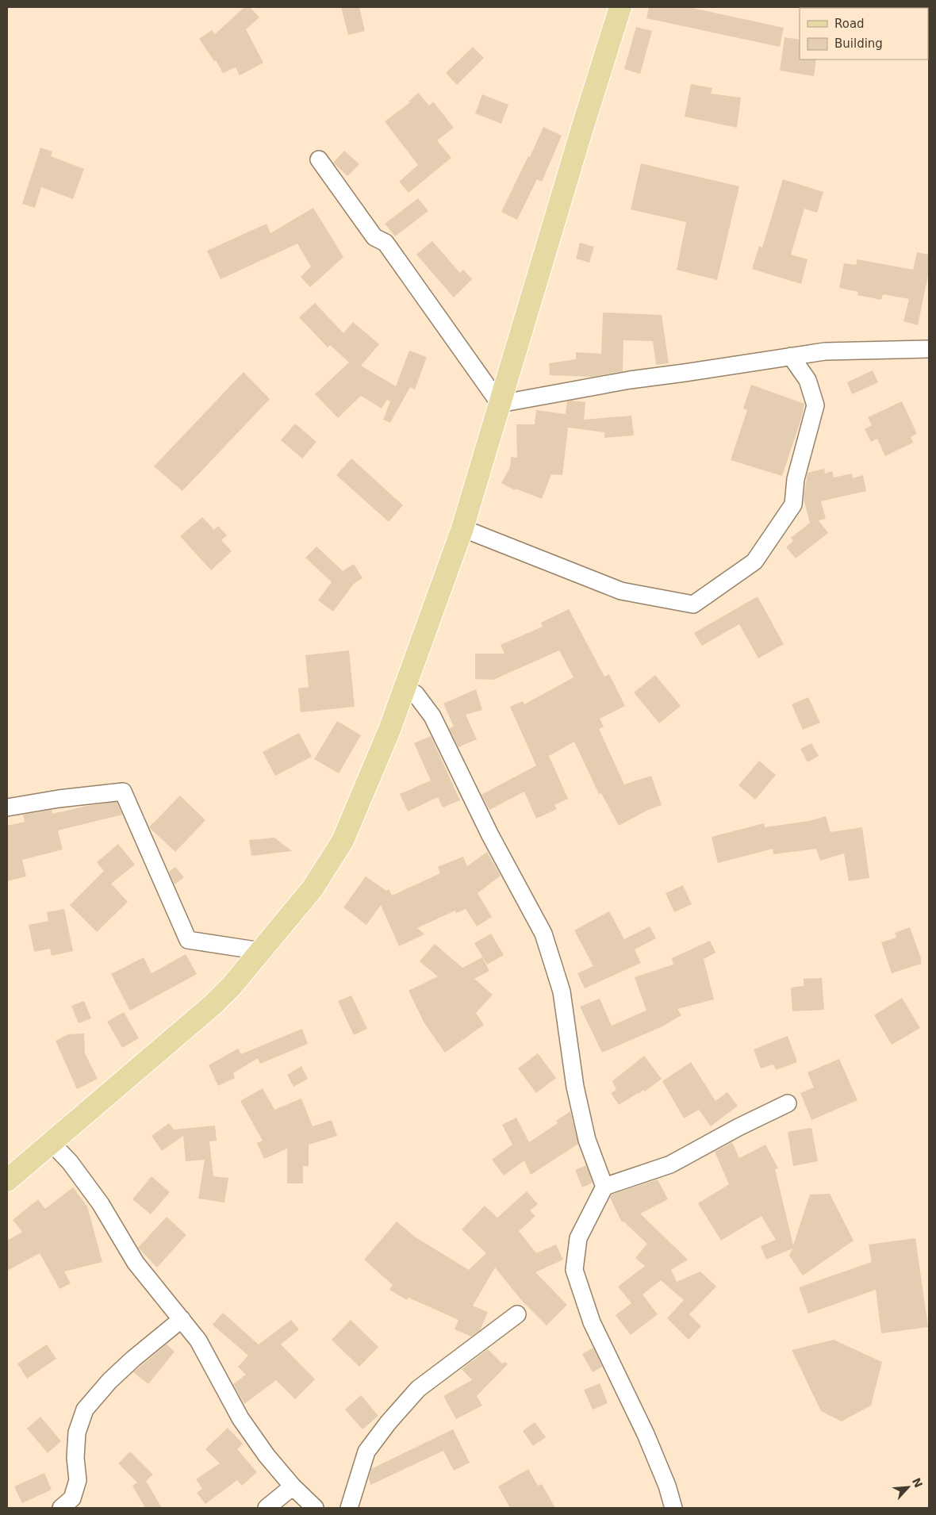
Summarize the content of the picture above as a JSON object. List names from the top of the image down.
{
  "legend": ["Road", "Building"],
  "north": "top right"
}
